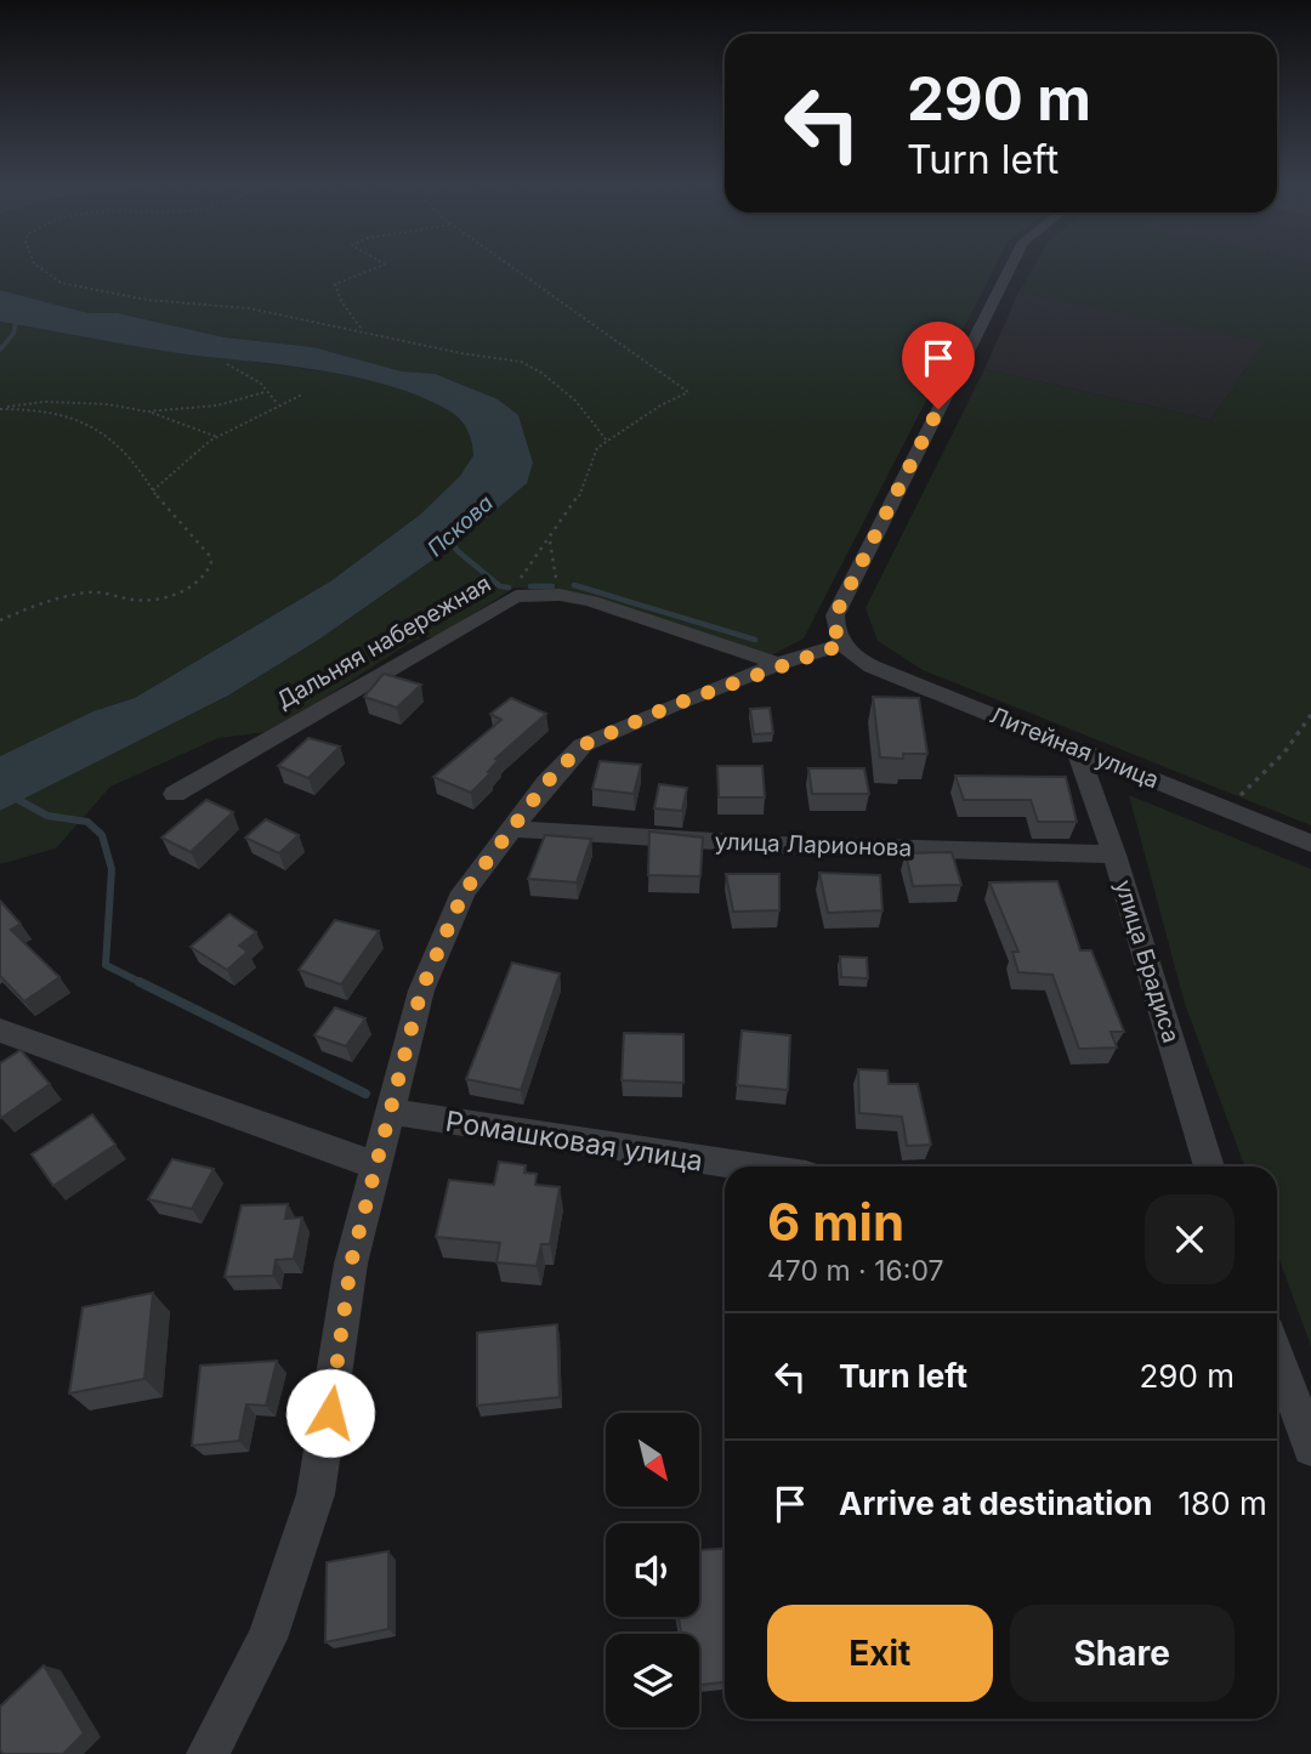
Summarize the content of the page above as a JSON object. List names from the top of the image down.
{
  "streets": {
    "street": [
      "Дальняя набережная",
      "Литейная улица",
      "улица Ларионова",
      "улица Брадиса",
      "Ромашковая улица"
    ]
  },
  "crossings": [
    ["Литейная улица", "улица Брадиса"],
    ["улица Ларионова", "улица Брадиса"]
  ],
  "water": ["Пскова"],
  "north": "bottom right",
  "page": {
    "turn": ["290 m", "Turn left"],
    "heading": ["6 min", "470 m · 16:07"],
    "list": [
      {
        "name": "Turn left",
        "value": "290 m"
      },
      {
        "name": "Arrive at destination",
        "value": "180 m"
      }
    ],
    "buttons": ["Exit", "Share"]
  }
}
